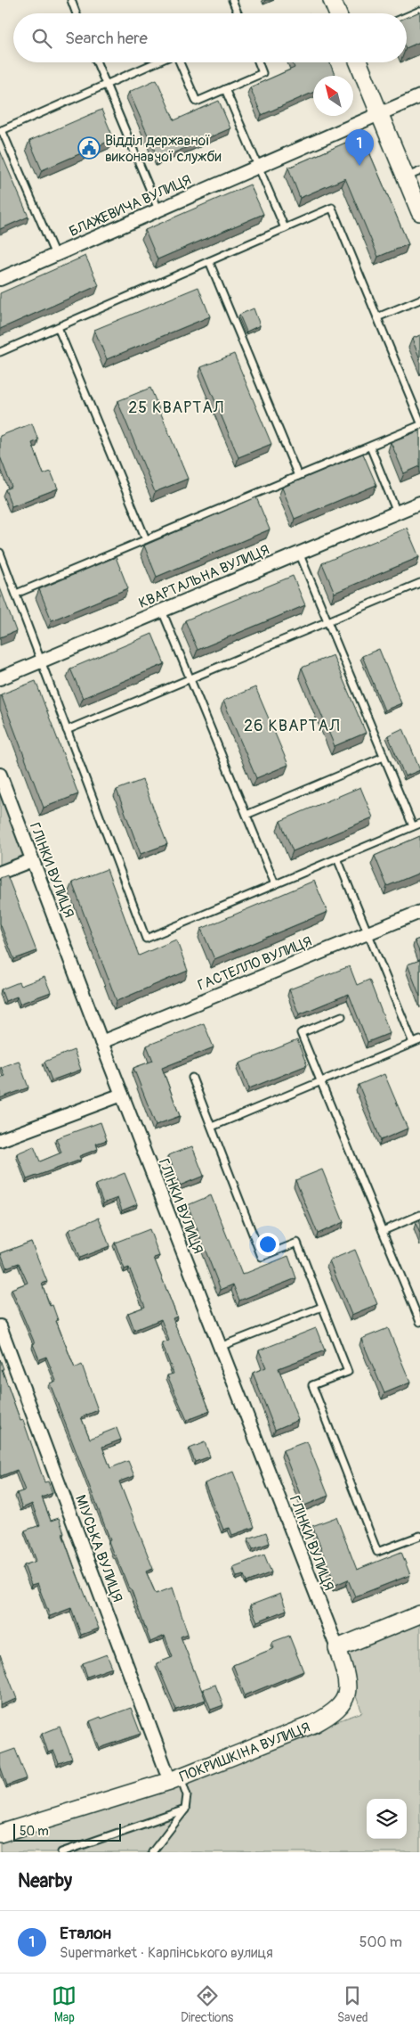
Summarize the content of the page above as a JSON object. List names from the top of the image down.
{
  "streets": {
    "street": [
      "БЛАЖЕВИЧА ВУЛИЦЯ",
      "КВАРТАЛЬНА ВУЛИЦЯ",
      "ГЛІНКИ ВУЛИЦЯ",
      "ГАСТЕЛЛО ВУЛИЦЯ",
      "МІУСЬКА ВУЛИЦЯ",
      "ПОКРИШКІНА ВУЛИЦЯ"
    ]
  },
  "crossings": [
    ["ГЛІНКИ ВУЛИЦЯ", "ГАСТЕЛЛО ВУЛИЦЯ"],
    ["ГЛІНКИ ВУЛИЦЯ", "ПОКРИШКІНА ВУЛИЦЯ"],
    ["МІУСЬКА ВУЛИЦЯ", "ПОКРИШКІНА ВУЛИЦЯ"]
  ],
  "districts": ["25 КВАРТАЛ", "26 КВАРТАЛ"],
  "places": {
    "public building": ["Відділ державної виконавчої служби"]
  },
  "scale_bar": "50 m",
  "north": "top left",
  "page": {
    "search": "Search here",
    "pins": "1",
    "scale": "50 m",
    "heading": "Nearby",
    "list": [
      {
        "mark": "1",
        "name": "Еталон",
        "note": "Supermarket · Карпінського вулиця",
        "value": "500 m"
      }
    ],
    "nav": ["Map", "Directions", "Saved"]
  }
}
